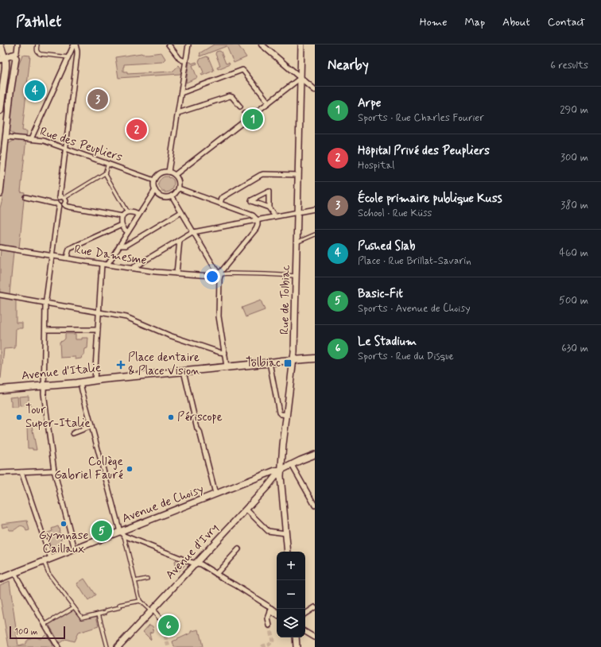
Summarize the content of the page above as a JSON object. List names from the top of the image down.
{
  "streets": {
    "main road": [
      "Rue de Tolbiac",
      "Avenue d'Italie",
      "Avenue de Choisy",
      "Avenue d'Ivry"
    ],
    "street": ["Rue des Peupliers", "Rue Damesme"]
  },
  "crossings": [
    ["Rue Damesme", "Rue de Tolbiac"],
    ["Rue de Tolbiac", "Avenue d'Italie"],
    ["Rue de Tolbiac", "Avenue de Choisy"],
    ["Rue de Tolbiac", "Avenue d'Ivry"],
    ["Avenue de Choisy", "Avenue d'Ivry"]
  ],
  "places": {
    "transit": ["Tolbiac"],
    "health": ["Place dentaire & Place Vision"],
    "other": [
      "Tour Super-Italie",
      "Périscope",
      "Collège Gabriel Fauré",
      "Gymnase Caillaux"
    ]
  },
  "scale_bar": "100 m",
  "page": {
    "header": "Pathlet",
    "nav": [
      "Home",
      "Map",
      "About",
      "Contact"
    ],
    "heading": ["Nearby", "6 results"],
    "pins": [
      "4",
      "3",
      "1",
      "2",
      "5",
      "6"
    ],
    "list": [
      {
        "mark": "1",
        "name": "Arpe",
        "note": "Sports · Rue Charles Fourier",
        "value": "290 m"
      },
      {
        "mark": "2",
        "name": "Hôpital Privé des Peupliers",
        "note": "Hospital",
        "value": "300 m"
      },
      {
        "mark": "3",
        "name": "École primaire publique Kuss",
        "note": "School · Rue Küss",
        "value": "380 m"
      },
      {
        "mark": "4",
        "name": "Pushed Slab",
        "note": "Place · Rue Brillat-Savarin",
        "value": "460 m"
      },
      {
        "mark": "5",
        "name": "Basic-Fit",
        "note": "Sports · Avenue de Choisy",
        "value": "500 m"
      },
      {
        "mark": "6",
        "name": "Le Stadium",
        "note": "Sports · Rue du Disque",
        "value": "630 m"
      }
    ],
    "map_buttons": ["+", "−"],
    "scale": "100 m"
  }
}
